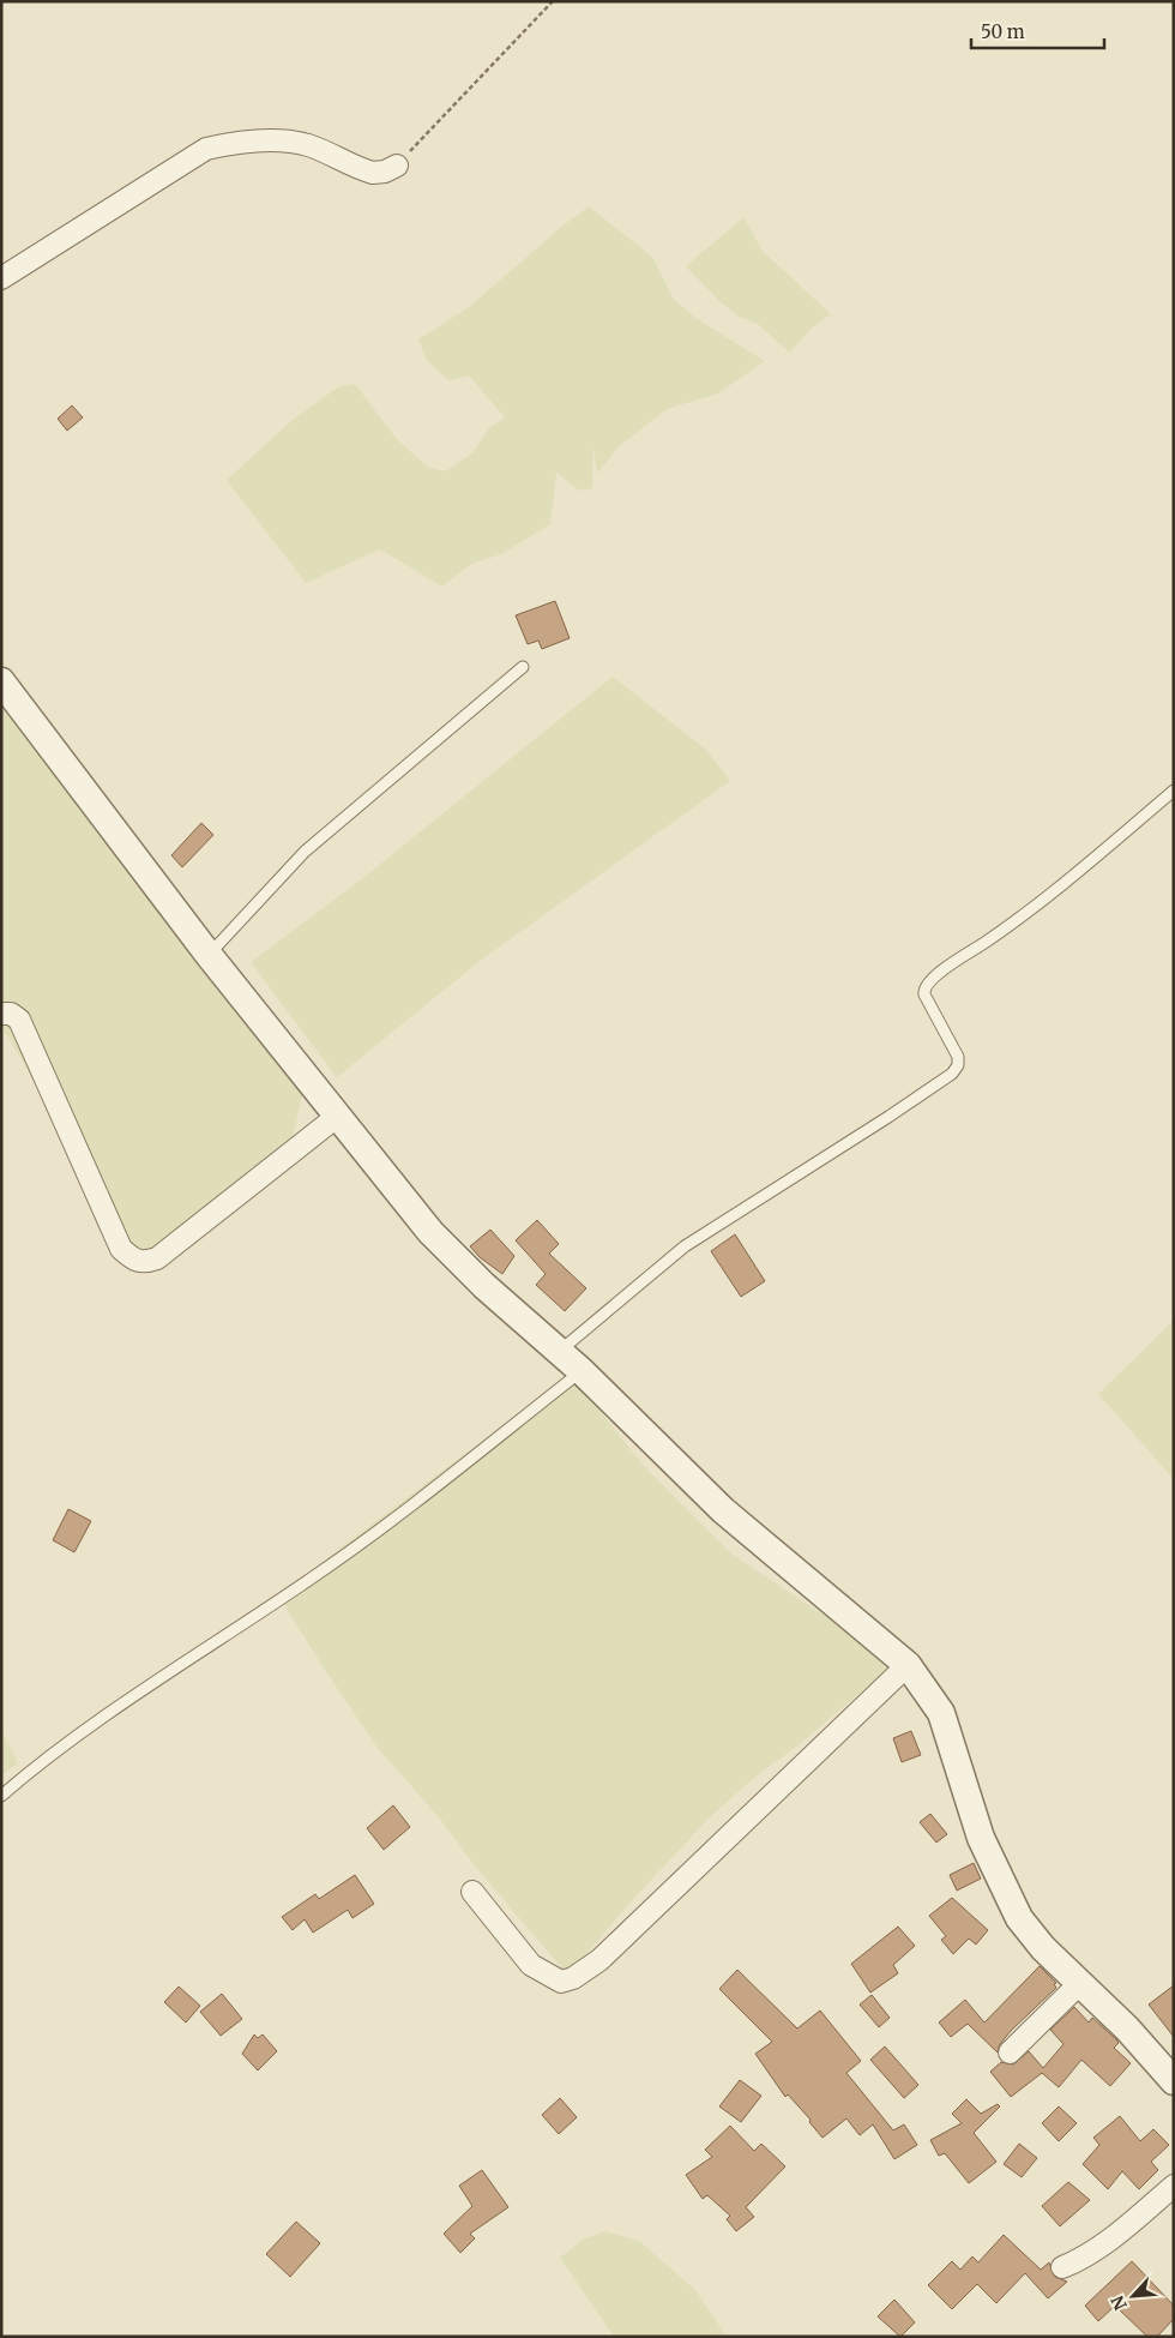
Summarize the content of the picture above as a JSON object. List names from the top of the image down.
{
  "scale_bar": "50 m",
  "north": "bottom left"
}
